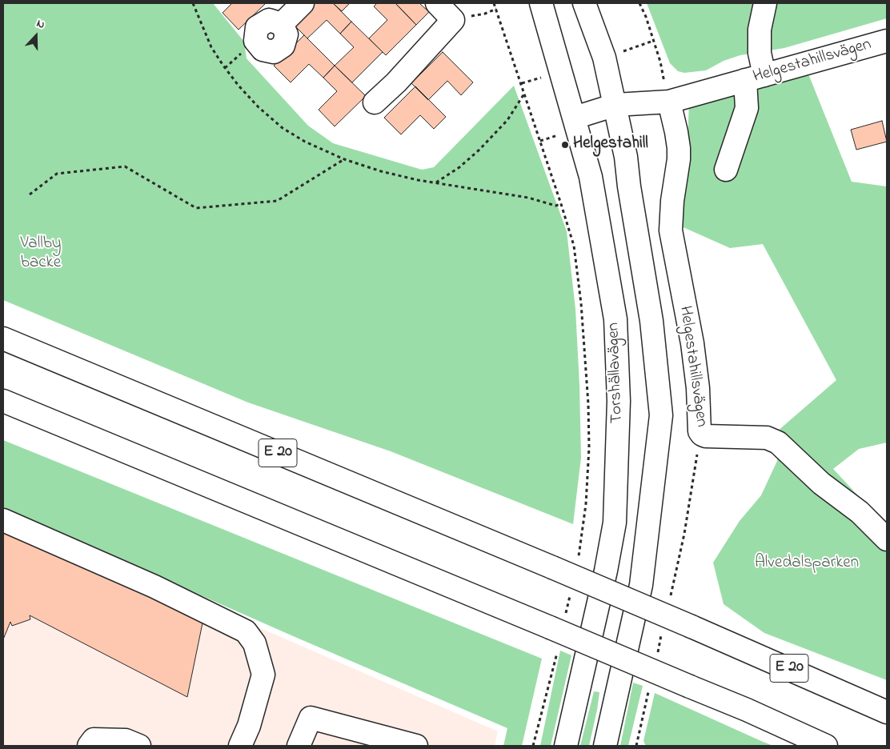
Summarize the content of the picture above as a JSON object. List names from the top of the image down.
{
  "streets": {
    "main road": ["Helgestahillsvägen", "Torshällavägen", "E 20"]
  },
  "crossings": [
    ["Helgestahillsvägen", "Torshällavägen"]
  ],
  "parks": ["Vallby backe", "Alvedalsparken"],
  "places": ["Helgestahill"],
  "north": "top"
}
